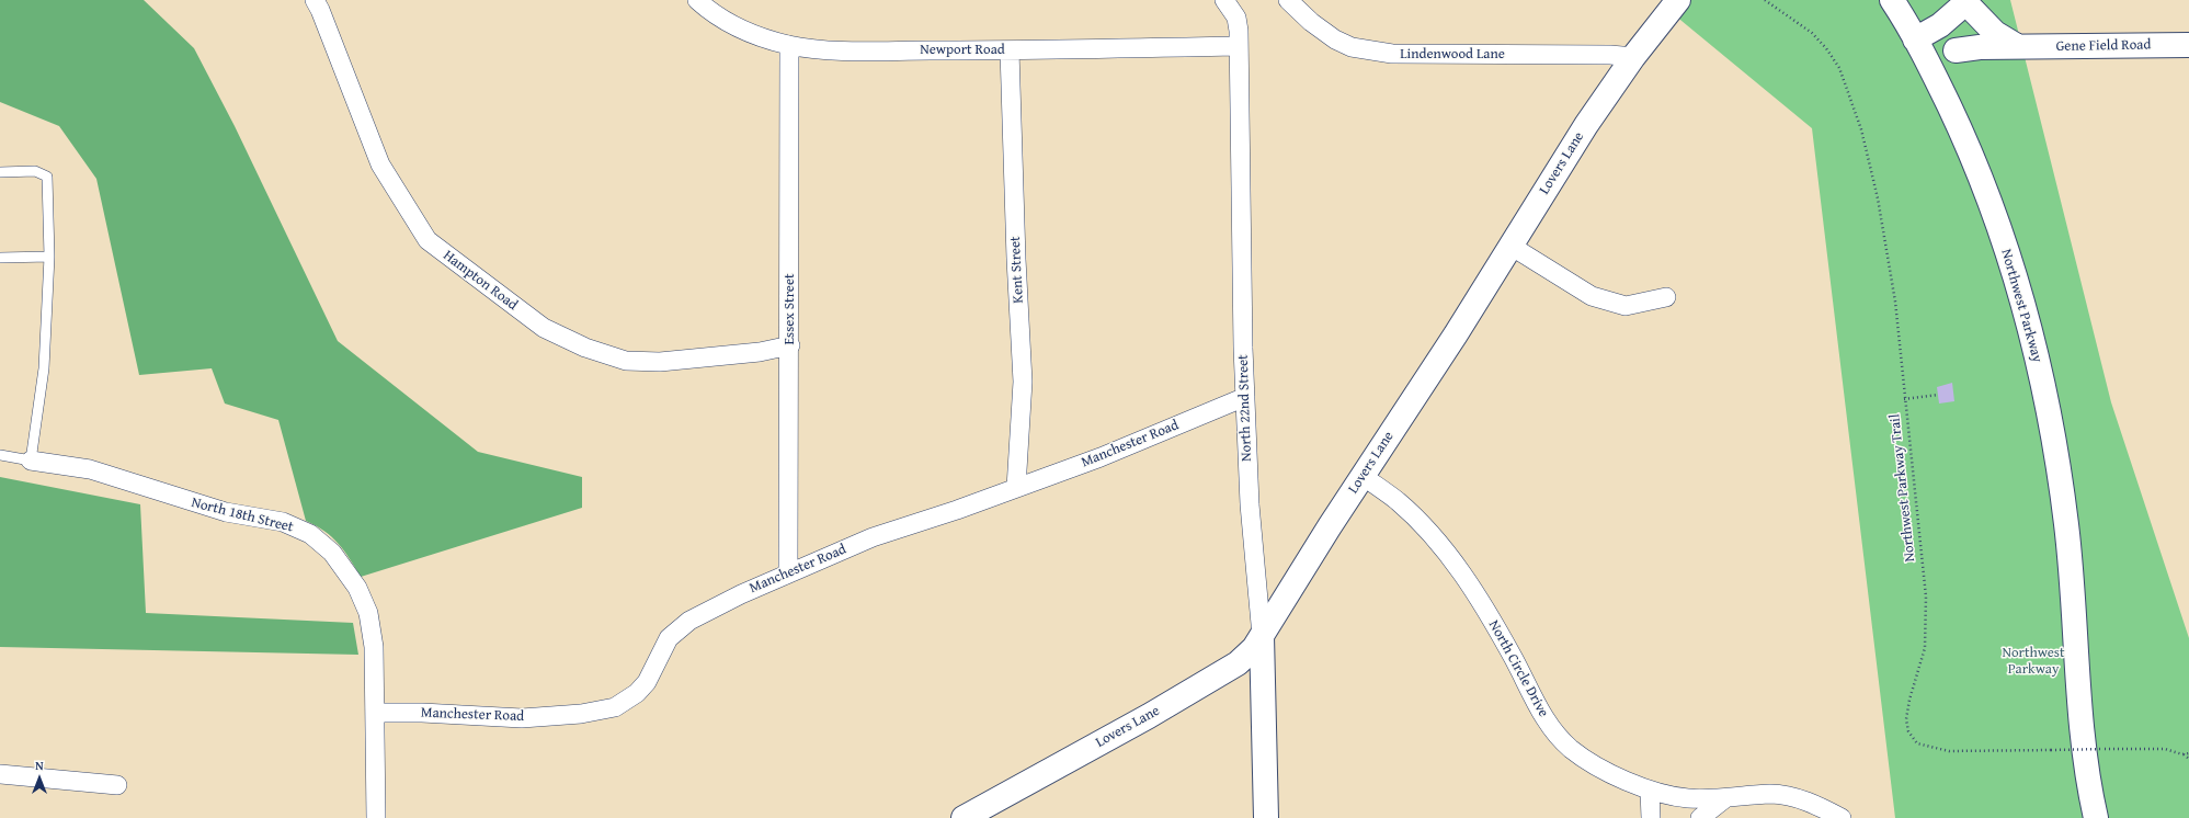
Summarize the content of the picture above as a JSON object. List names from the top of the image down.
{
  "streets": {
    "street": [
      "Gene Field Road",
      "Newport Road",
      "Lindenwood Lane",
      "Lovers Lane",
      "Kent Street",
      "Hampton Road",
      "Northwest Parkway",
      "Essex Street",
      "North 22nd Street",
      "Manchester Road",
      "North 18th Street",
      "North Circle Drive"
    ],
    "path": ["Northwest Parkway Trail"]
  },
  "crossings": [
    ["Newport Road", "Kent Street"],
    ["Newport Road", "Essex Street"],
    ["Newport Road", "North 22nd Street"],
    ["Lindenwood Lane", "Lovers Lane"],
    ["Lovers Lane", "North 22nd Street"],
    ["Lovers Lane", "North Circle Drive"],
    ["Kent Street", "Manchester Road"],
    ["Hampton Road", "Essex Street"],
    ["Essex Street", "Manchester Road"],
    ["North 22nd Street", "Manchester Road"],
    ["Manchester Road", "North 18th Street"]
  ],
  "parks": ["Northwest Parkway"],
  "north": "top"
}
